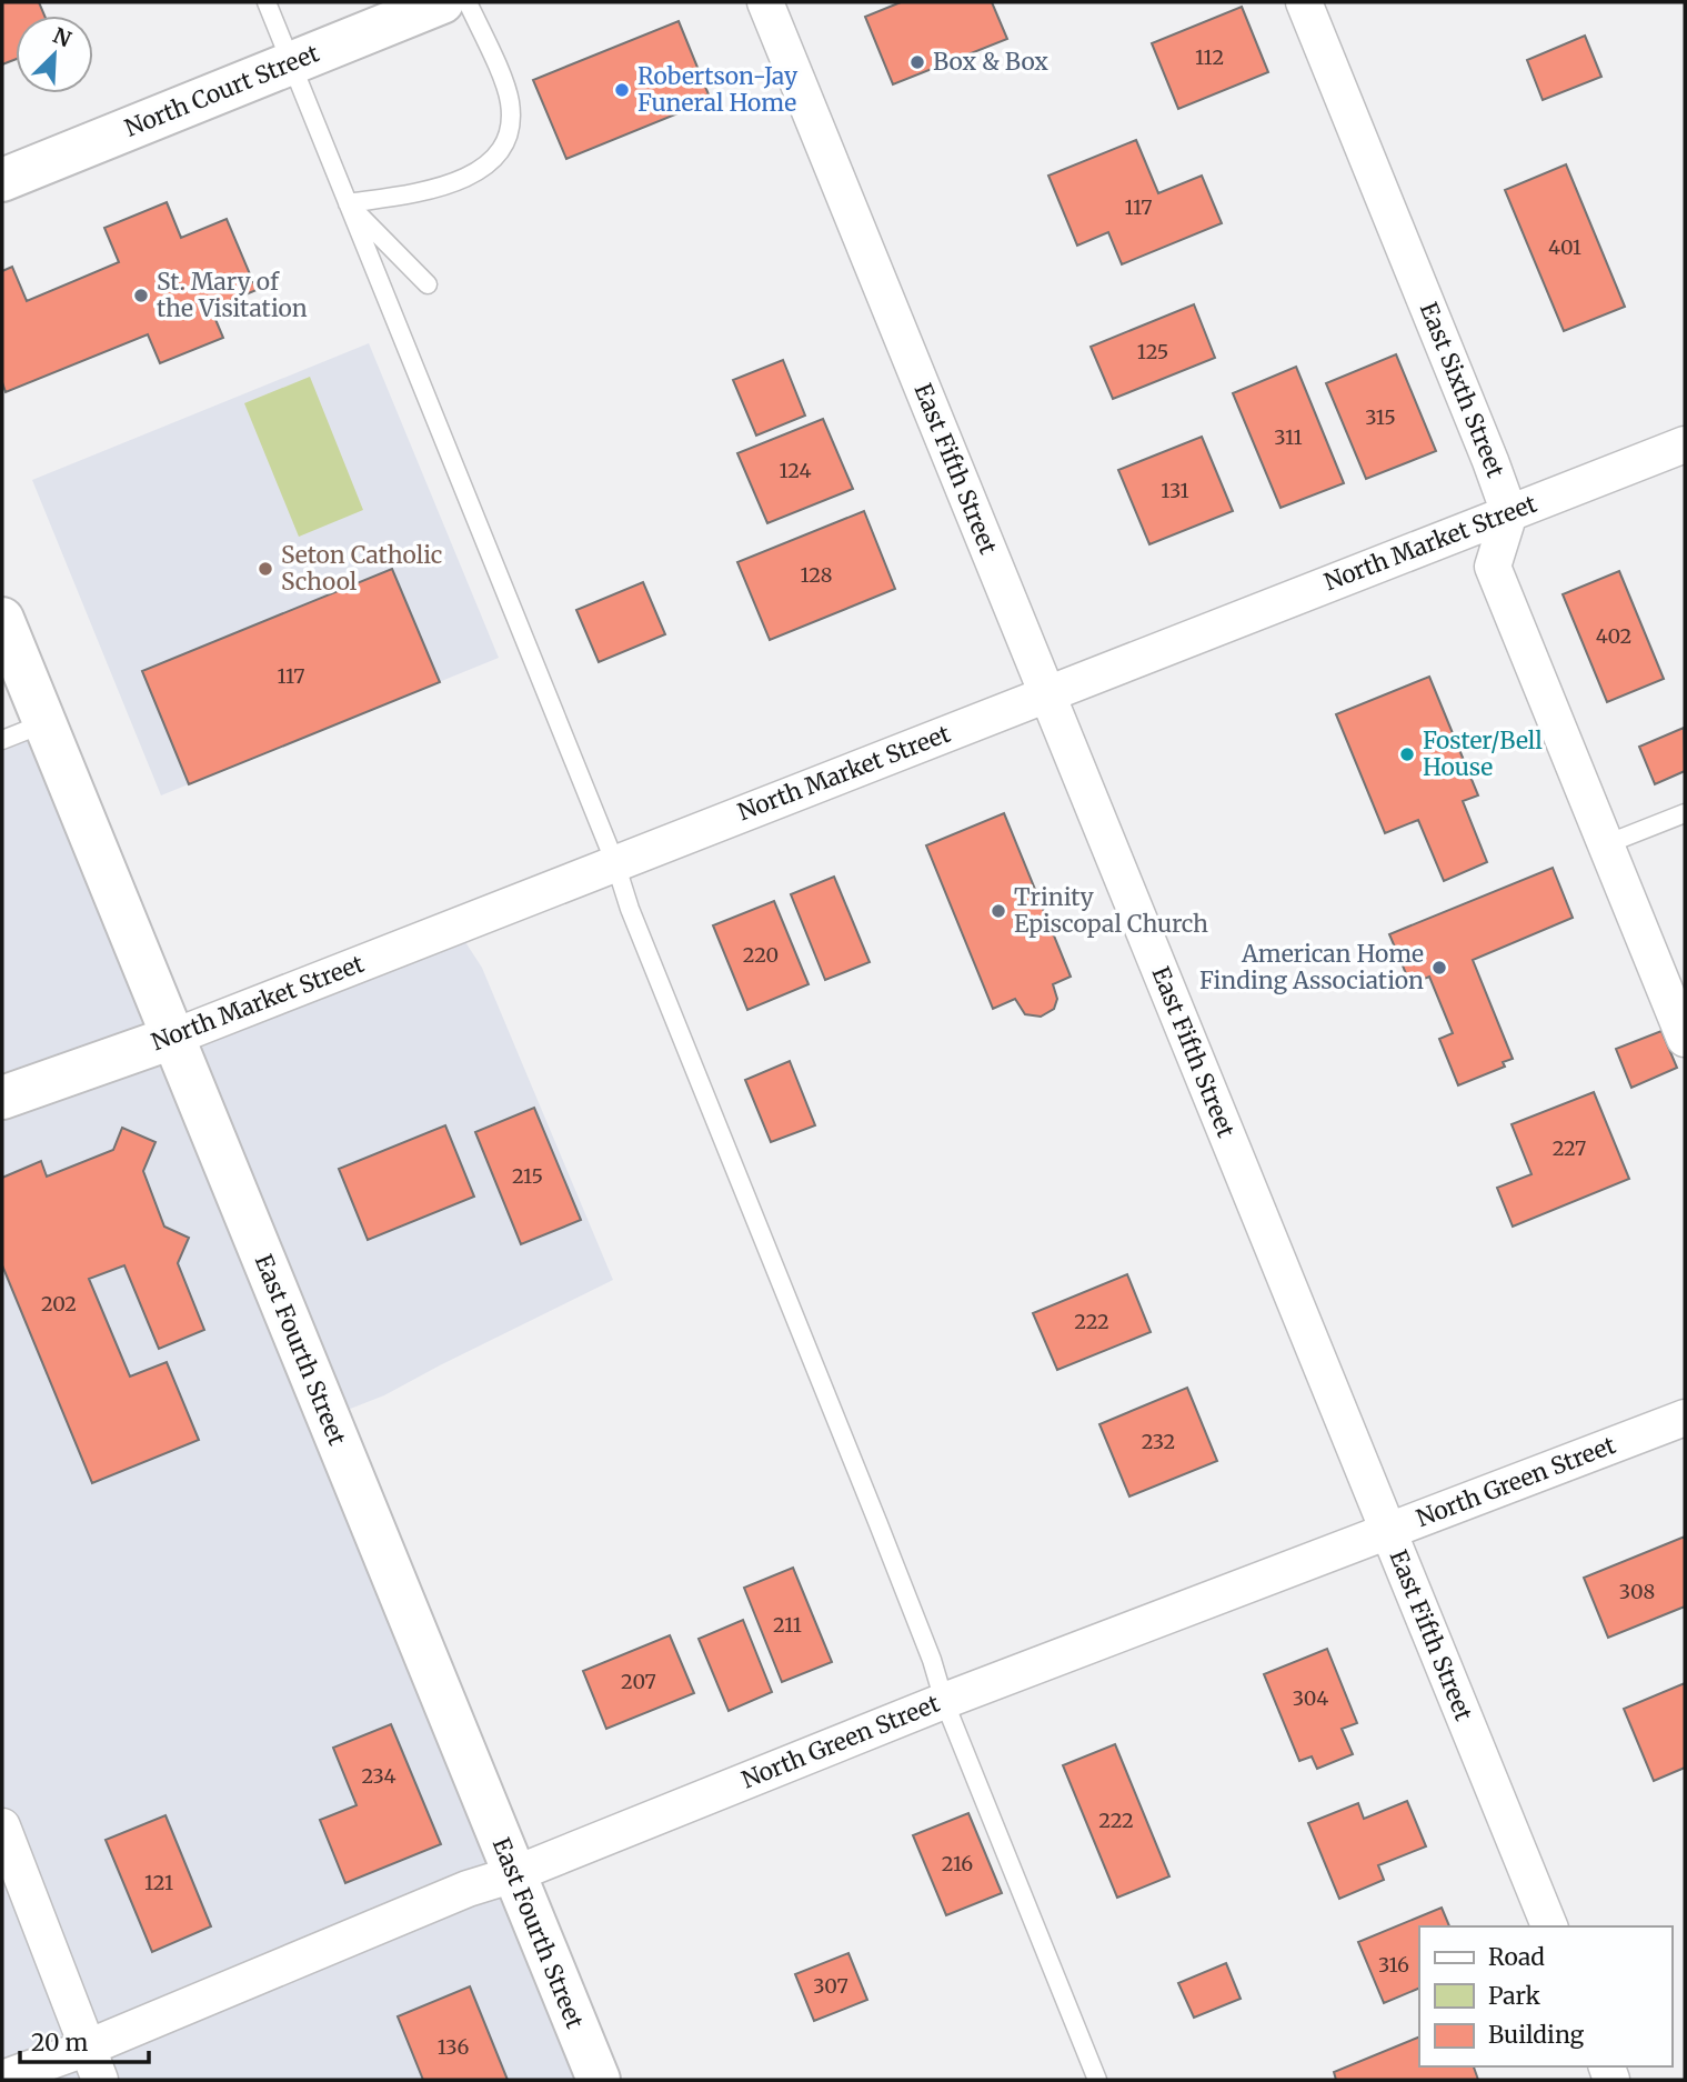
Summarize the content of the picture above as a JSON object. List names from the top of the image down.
{
  "streets": {
    "main road": ["North Court Street", "North Market Street", "East Fourth Street"],
    "street": ["East Sixth Street", "East Fifth Street", "North Green Street"]
  },
  "crossings": [
    ["East Sixth Street", "North Market Street"],
    ["East Fifth Street", "North Market Street"],
    ["East Fifth Street", "North Green Street"],
    ["North Market Street", "East Fourth Street"],
    ["East Fourth Street", "North Green Street"]
  ],
  "places": [
    "Box & Box",
    "Robertson-Jay Funeral Home",
    "St. Mary of the Visitation",
    "Seton Catholic School",
    "Foster/Bell House",
    "Trinity Episcopal Church",
    "American Home Finding Association"
  ],
  "house_numbers": [
    "112",
    "117",
    "401",
    "125",
    "315",
    "311",
    "124",
    "131",
    "128",
    "402",
    "117",
    "220",
    "227",
    "215",
    "202",
    "222",
    "232",
    "308",
    "211",
    "207",
    "304",
    "234",
    "222",
    "216",
    "121",
    "316",
    "307",
    "136"
  ],
  "legend": ["Road", "Park", "Building"],
  "scale_bar": "20 m",
  "north": "top right"
}
